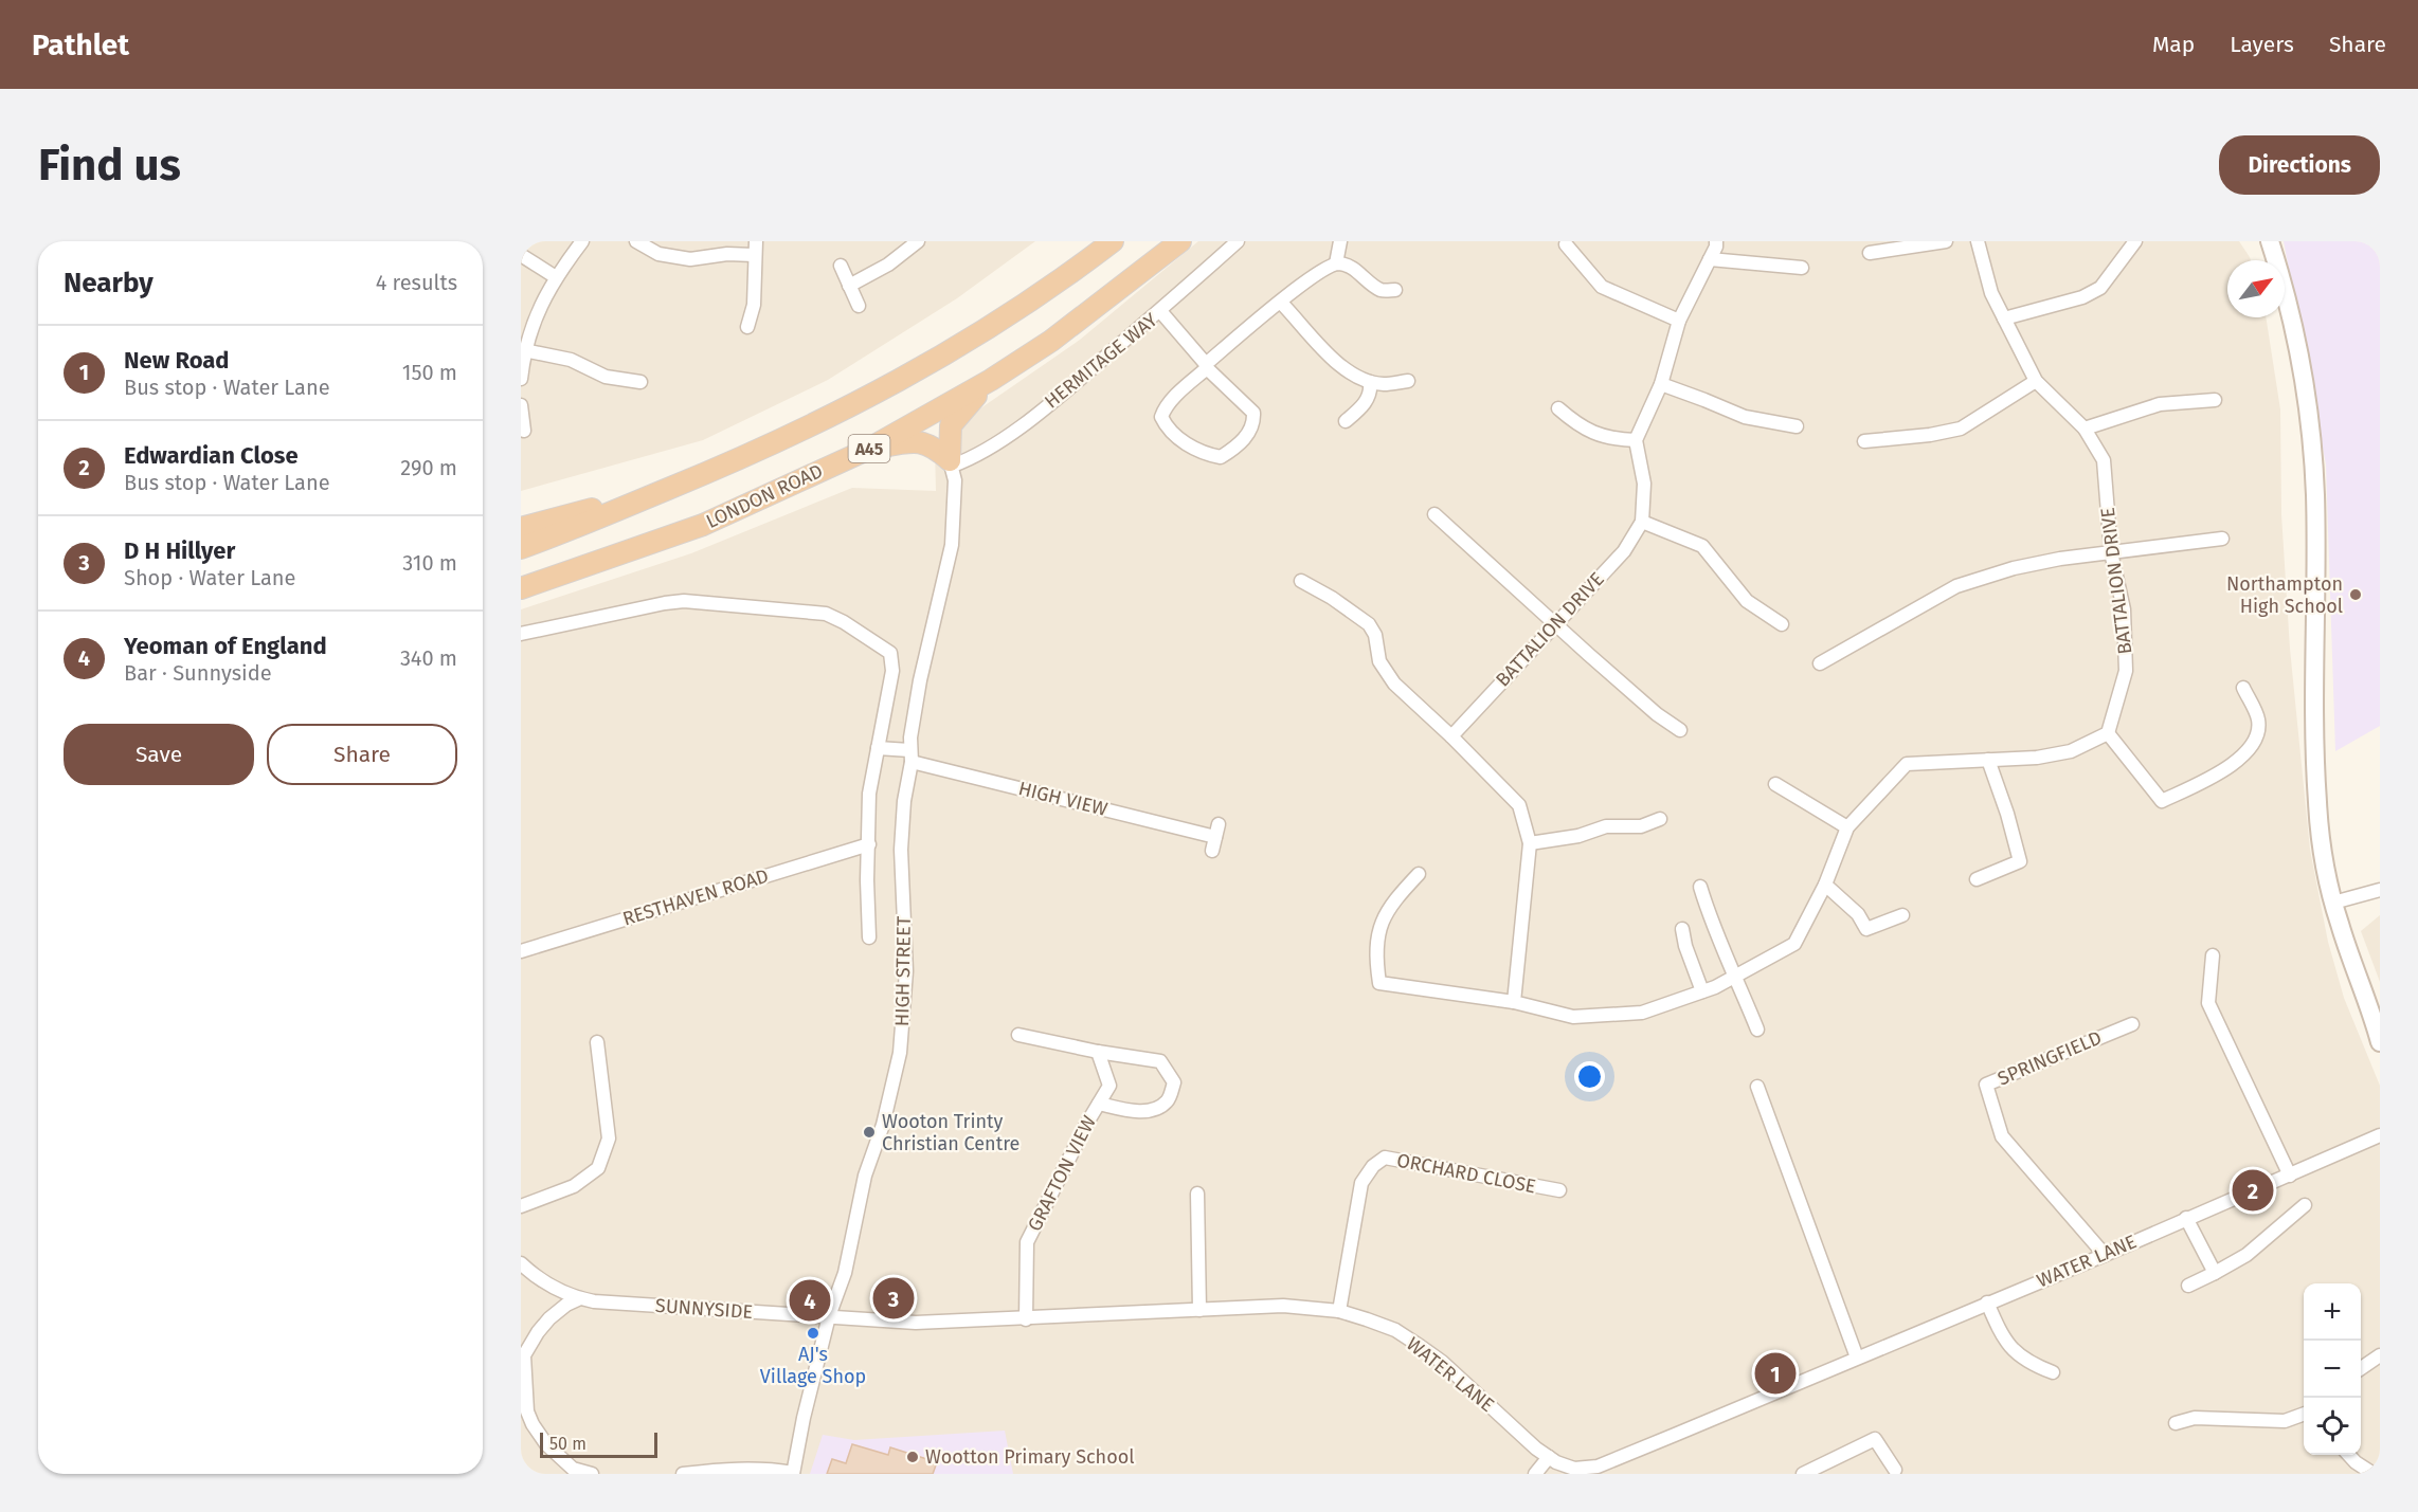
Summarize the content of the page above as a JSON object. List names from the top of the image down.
{
  "streets": {
    "highway": ["A45", "LONDON ROAD"],
    "street": [
      "HERMITAGE WAY",
      "BATTALION DRIVE",
      "HIGH VIEW",
      "RESTHAVEN ROAD",
      "HIGH STREET",
      "SPRINGFIELD",
      "GRAFTON VIEW",
      "ORCHARD CLOSE",
      "WATER LANE",
      "SUNNYSIDE"
    ]
  },
  "crossings": [
    ["HERMITAGE WAY", "HIGH STREET"],
    ["HIGH VIEW", "HIGH STREET"],
    ["HIGH STREET", "WATER LANE"],
    ["HIGH STREET", "SUNNYSIDE"],
    ["SPRINGFIELD", "WATER LANE"],
    ["GRAFTON VIEW", "WATER LANE"],
    ["ORCHARD CLOSE", "WATER LANE"],
    ["WATER LANE", "SUNNYSIDE"]
  ],
  "places": [
    "Northampton High School",
    "Wooton Trinty Christian Centre",
    "AJ's Village Shop",
    "Wootton Primary School"
  ],
  "scale_bar": "50 m",
  "north": "top right",
  "page": {
    "header": "Pathlet",
    "nav": ["Map", "Layers", "Share"],
    "buttons": [
      "Directions",
      ["Save", "Share"]
    ],
    "title": "Find us",
    "heading": ["Nearby", "4 results"],
    "list": [
      {
        "mark": "1",
        "name": "New Road",
        "note": "Bus stop · Water Lane",
        "value": "150 m"
      },
      {
        "mark": "2",
        "name": "Edwardian Close",
        "note": "Bus stop · Water Lane",
        "value": "290 m"
      },
      {
        "mark": "3",
        "name": "D H Hillyer",
        "note": "Shop · Water Lane",
        "value": "310 m"
      },
      {
        "mark": "4",
        "name": "Yeoman of England",
        "note": "Bar · Sunnyside",
        "value": "340 m"
      }
    ],
    "pins": [
      "2",
      "3",
      "4",
      "1"
    ],
    "map_buttons": ["+", "−"],
    "scale": "50 m"
  }
}
